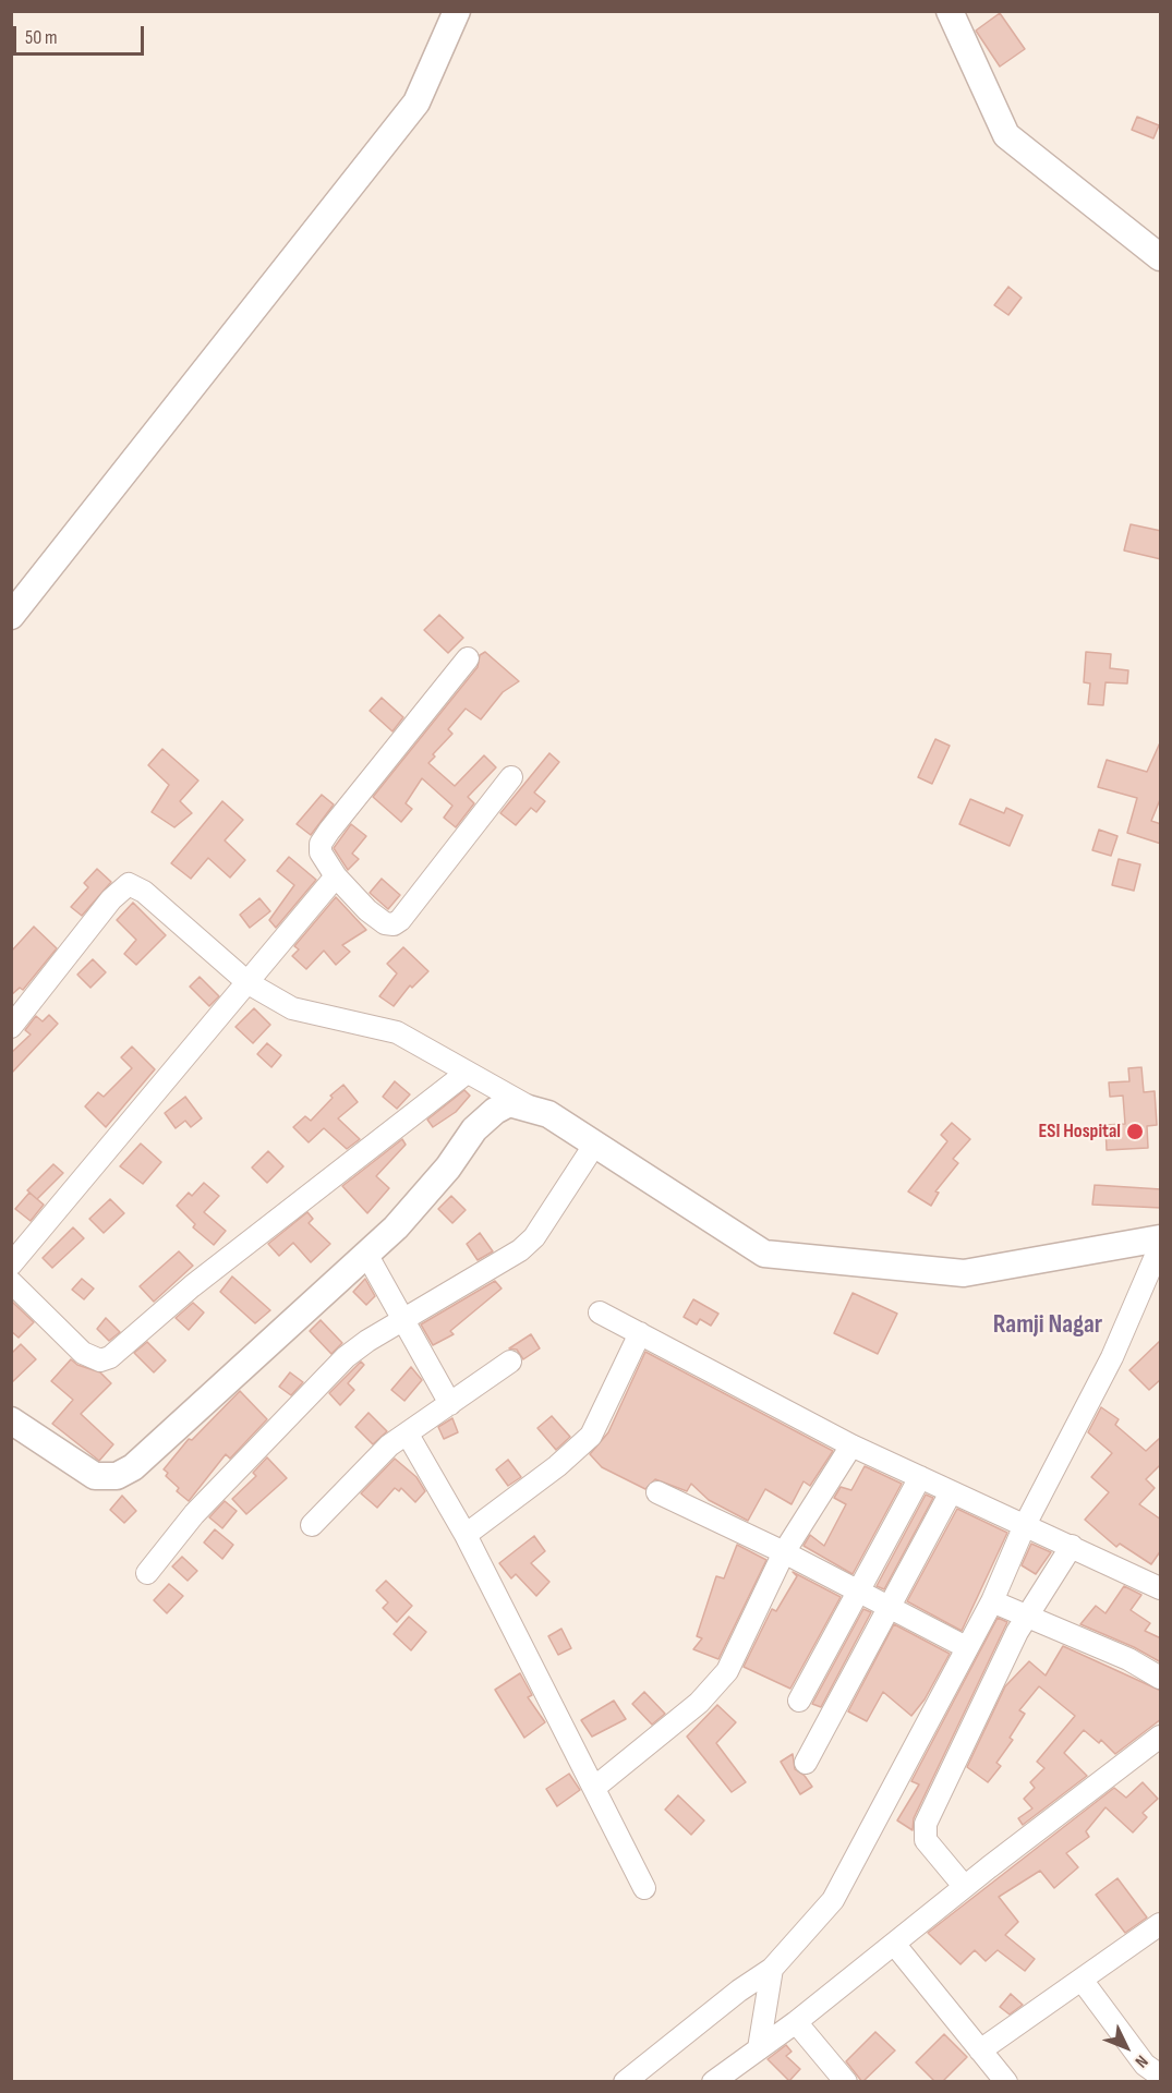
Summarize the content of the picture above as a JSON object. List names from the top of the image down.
{
  "districts": ["Ramji Nagar"],
  "places": ["ESI Hospital"],
  "scale_bar": "50 m",
  "north": "bottom right"
}
